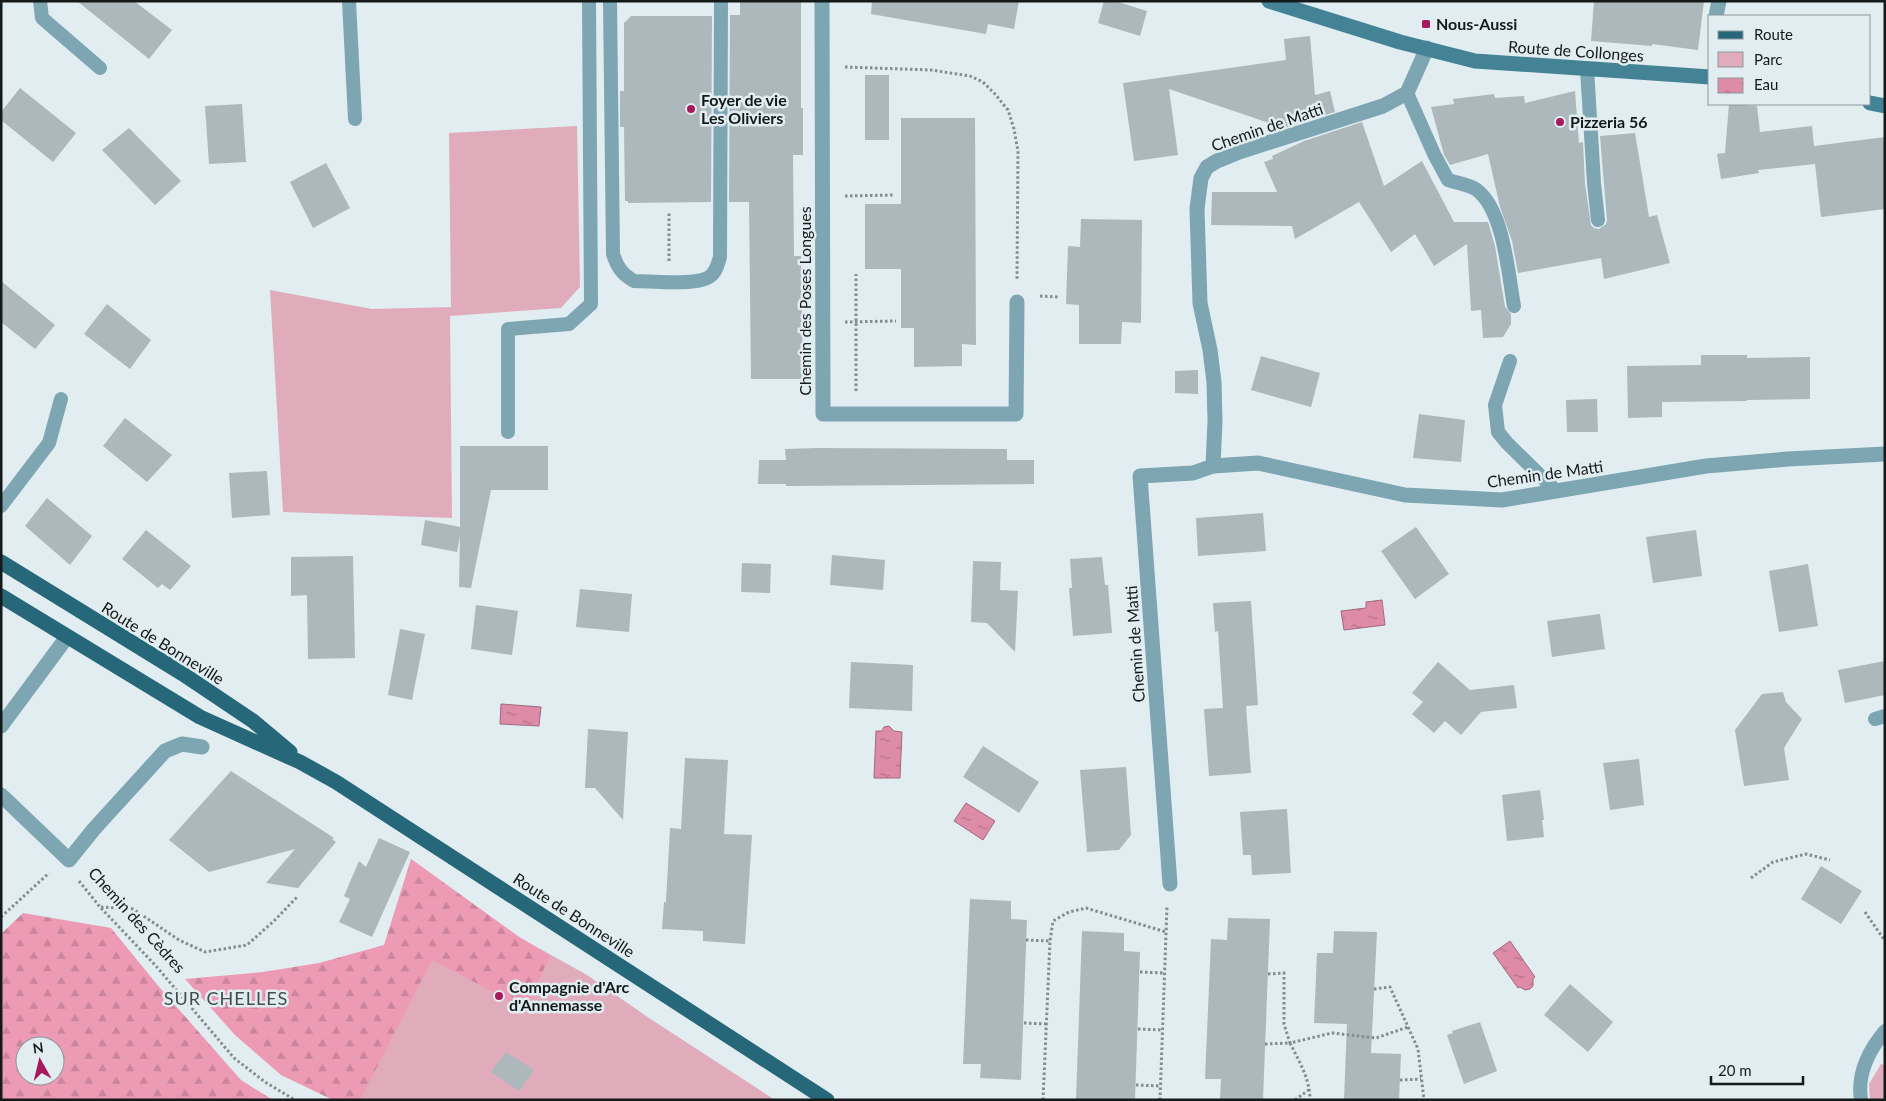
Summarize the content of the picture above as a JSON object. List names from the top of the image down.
{
  "streets": {
    "main road": ["Route de Bonneville"],
    "street": [
      "Route de Collonges",
      "Chemin de Matti",
      "Chemin des Poses Longues",
      "Chemin des Cèdres"
    ]
  },
  "districts": ["SUR CHELLES"],
  "places": {
    "transit": ["Nous-Aussi"],
    "other": ["Foyer de vie Les Oliviers", "Pizzeria 56", "Compagnie d'Arc d'Annemasse"]
  },
  "legend": ["Route", "Parc", "Eau"],
  "scale_bar": "20 m",
  "north": "top"
}
